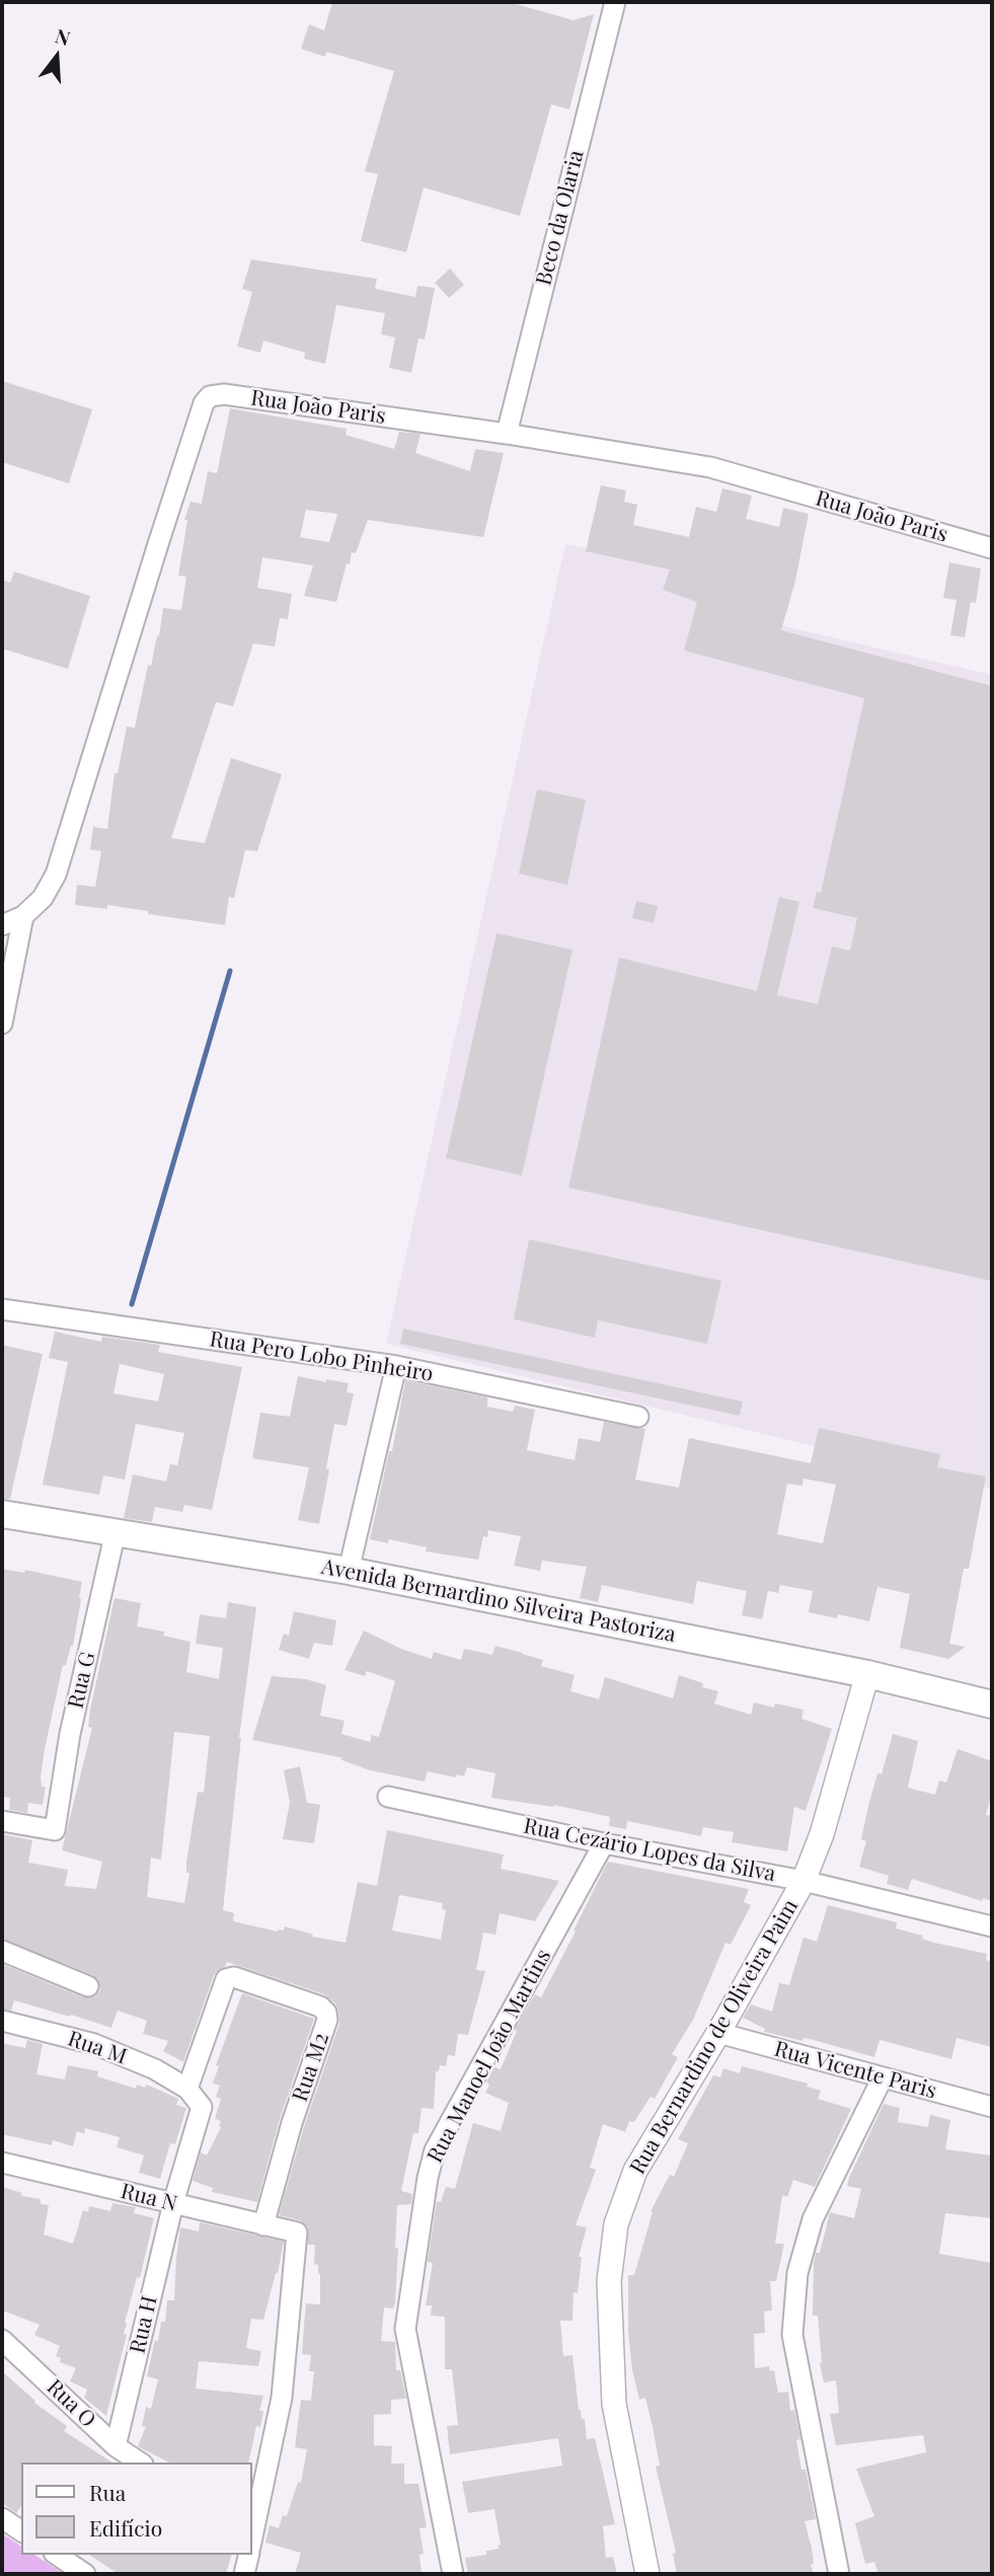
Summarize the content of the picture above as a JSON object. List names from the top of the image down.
{
  "streets": {
    "main road": ["Avenida Bernardino Silveira Pastoriza"],
    "street": [
      "Beco da Olaria",
      "Rua João Paris",
      "Rua Pero Lobo Pinheiro",
      "Rua G",
      "Rua Cezário Lopes da Silva",
      "Rua Bernardino de Oliveira Paim",
      "Rua M",
      "Rua Manoel João Martins",
      "Rua M2",
      "Rua Vicente Paris",
      "Rua N",
      "Rua H",
      "Rua O"
    ]
  },
  "crossings": [
    ["Beco da Olaria", "Rua João Paris"],
    ["Avenida Bernardino Silveira Pastoriza", "Rua G"],
    ["Avenida Bernardino Silveira Pastoriza", "Rua Bernardino de Oliveira Paim"],
    ["Rua Cezário Lopes da Silva", "Rua Bernardino de Oliveira Paim"],
    ["Rua Cezário Lopes da Silva", "Rua Manoel João Martins"],
    ["Rua Bernardino de Oliveira Paim", "Rua Vicente Paris"],
    ["Rua M", "Rua M2"],
    ["Rua M2", "Rua N"],
    ["Rua N", "Rua H"],
    ["Rua H", "Rua O"]
  ],
  "legend": ["Rua", "Edifício"],
  "north": "top"
}
